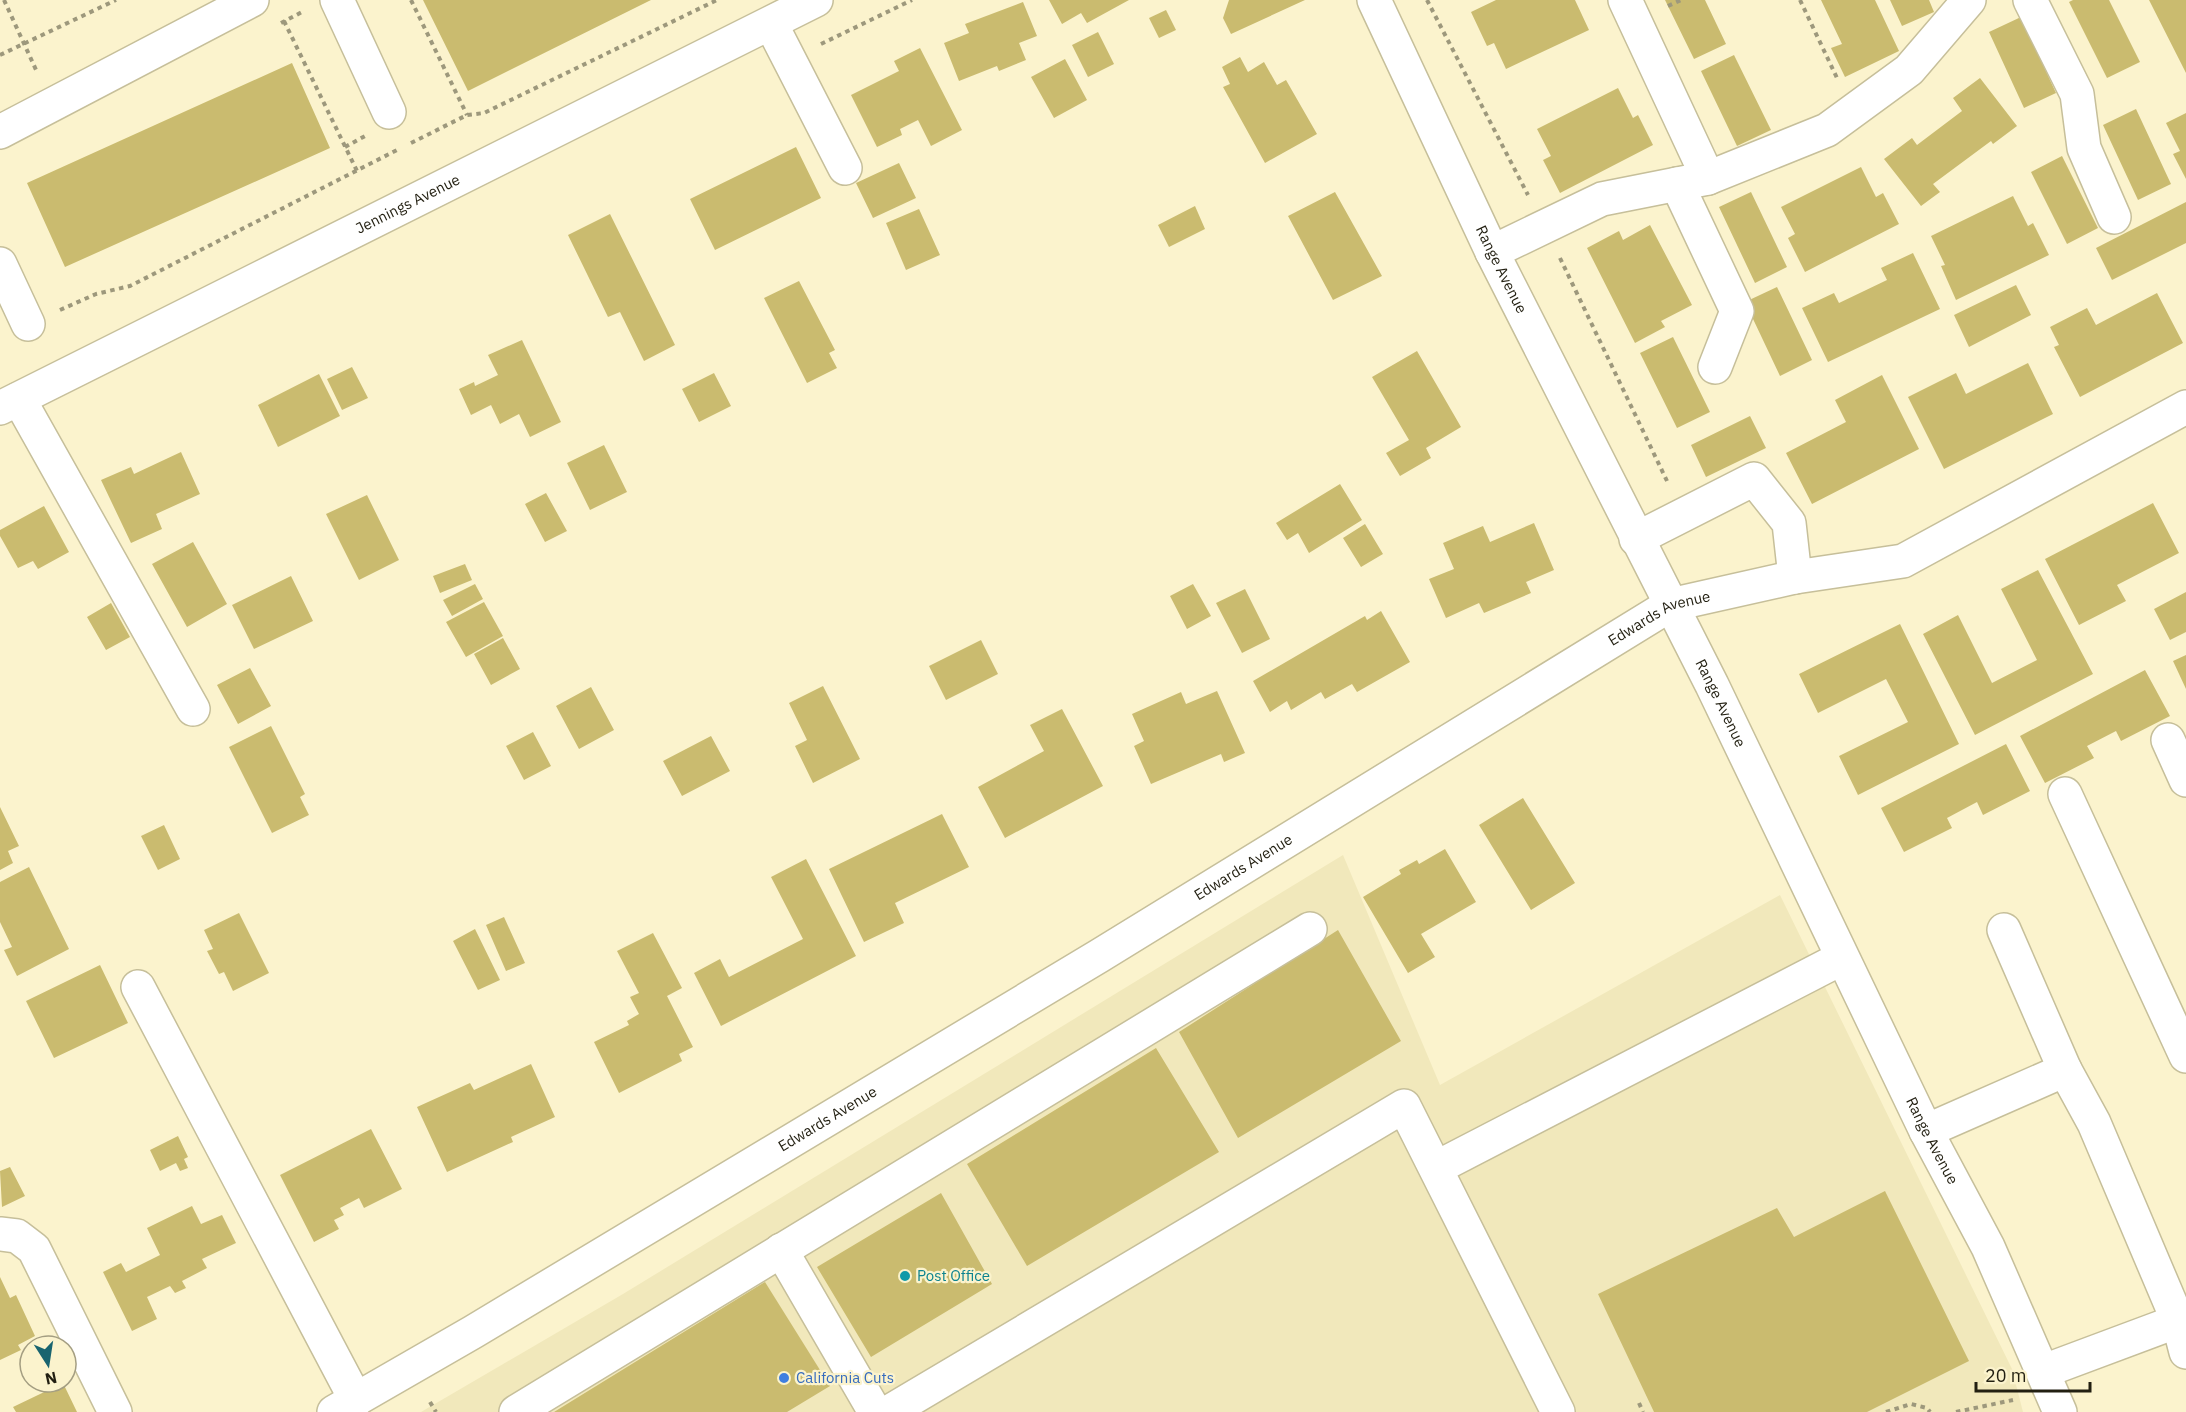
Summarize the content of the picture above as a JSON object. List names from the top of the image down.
{
  "streets": {
    "street": ["Jennings Avenue", "Range Avenue", "Edwards Avenue"]
  },
  "crossings": [
    ["Range Avenue", "Edwards Avenue"]
  ],
  "places": ["Post Office", "California Cuts"],
  "scale_bar": "20 m",
  "north": "bottom"
}
